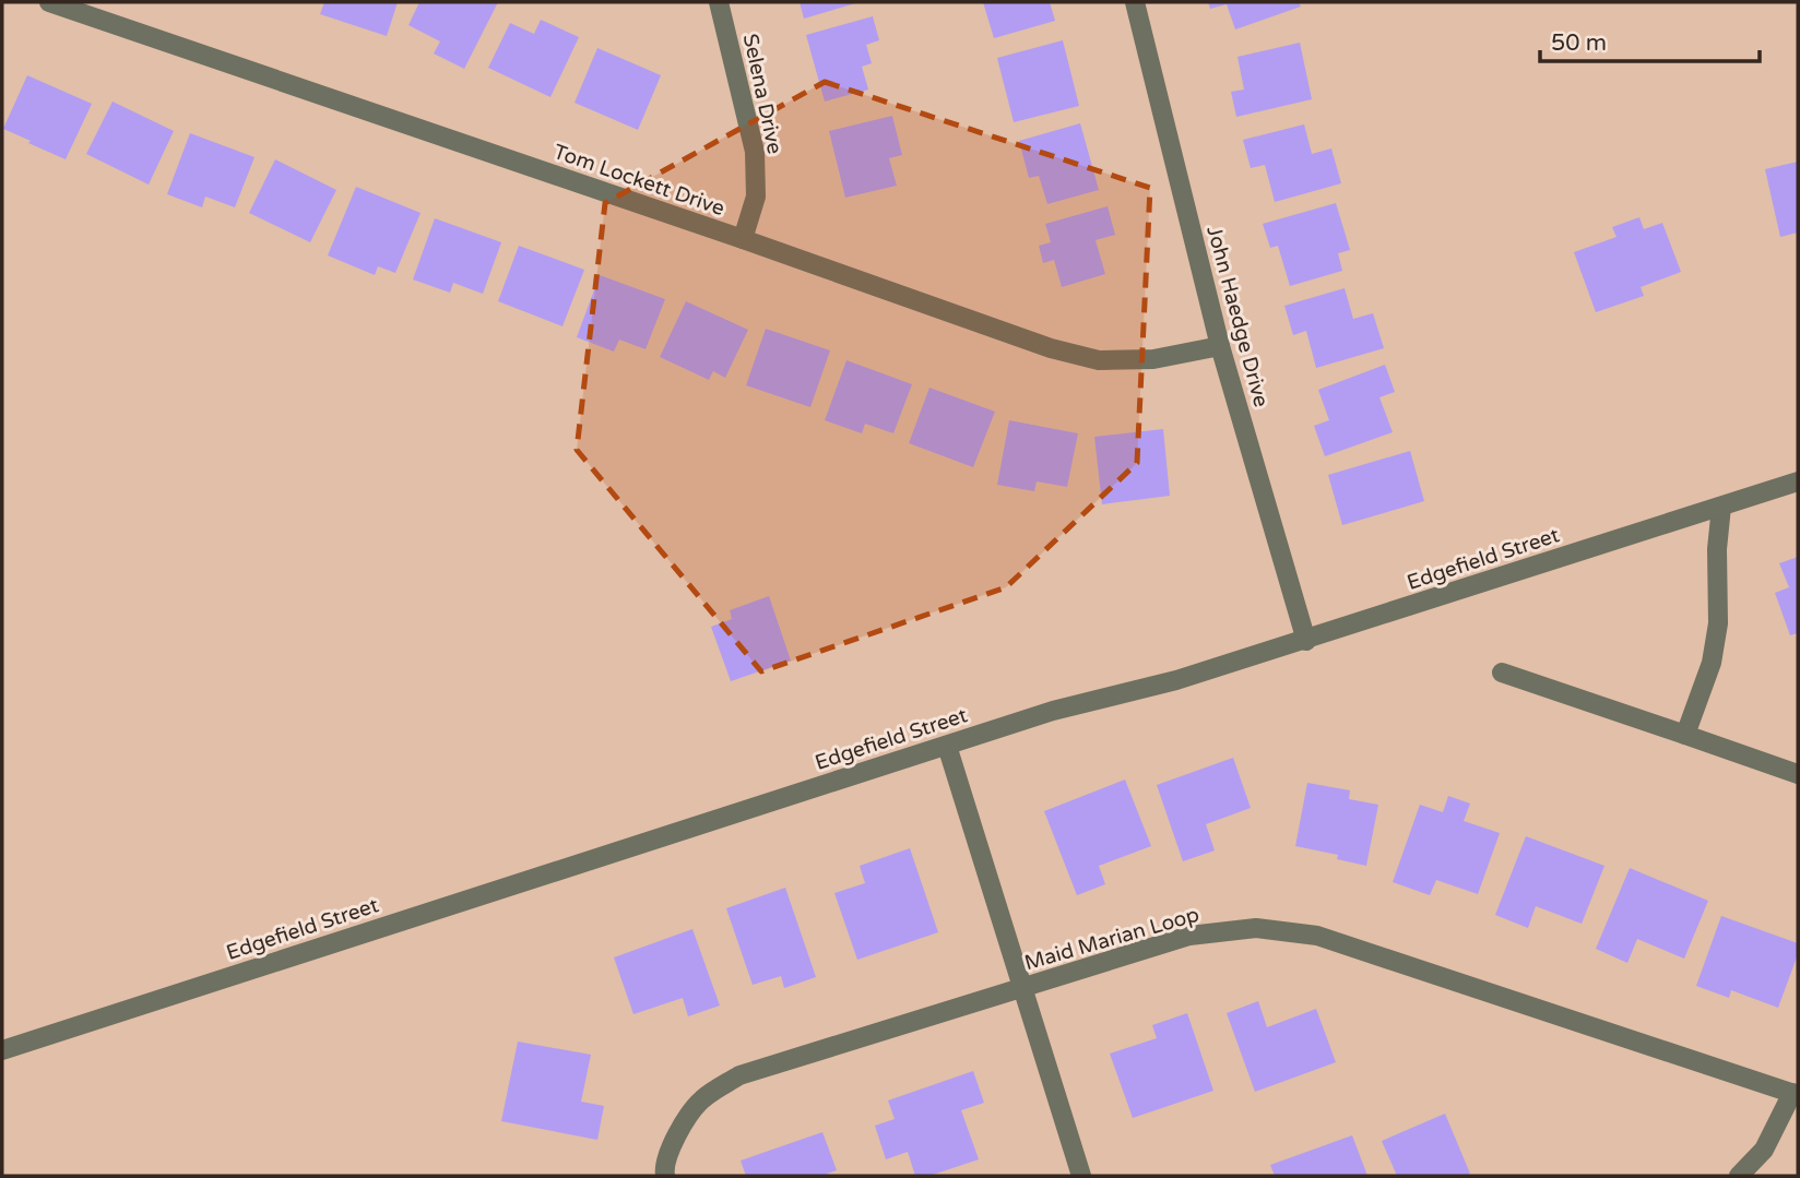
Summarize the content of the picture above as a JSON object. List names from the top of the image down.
{
  "streets": {
    "street": [
      "Selena Drive",
      "Tom Lockett Drive",
      "John Haedge Drive",
      "Edgefield Street",
      "Maid Marian Loop"
    ]
  },
  "crossings": [
    ["Selena Drive", "Tom Lockett Drive"],
    ["Tom Lockett Drive", "John Haedge Drive"],
    ["John Haedge Drive", "Edgefield Street"]
  ],
  "scale_bar": "50 m"
}
